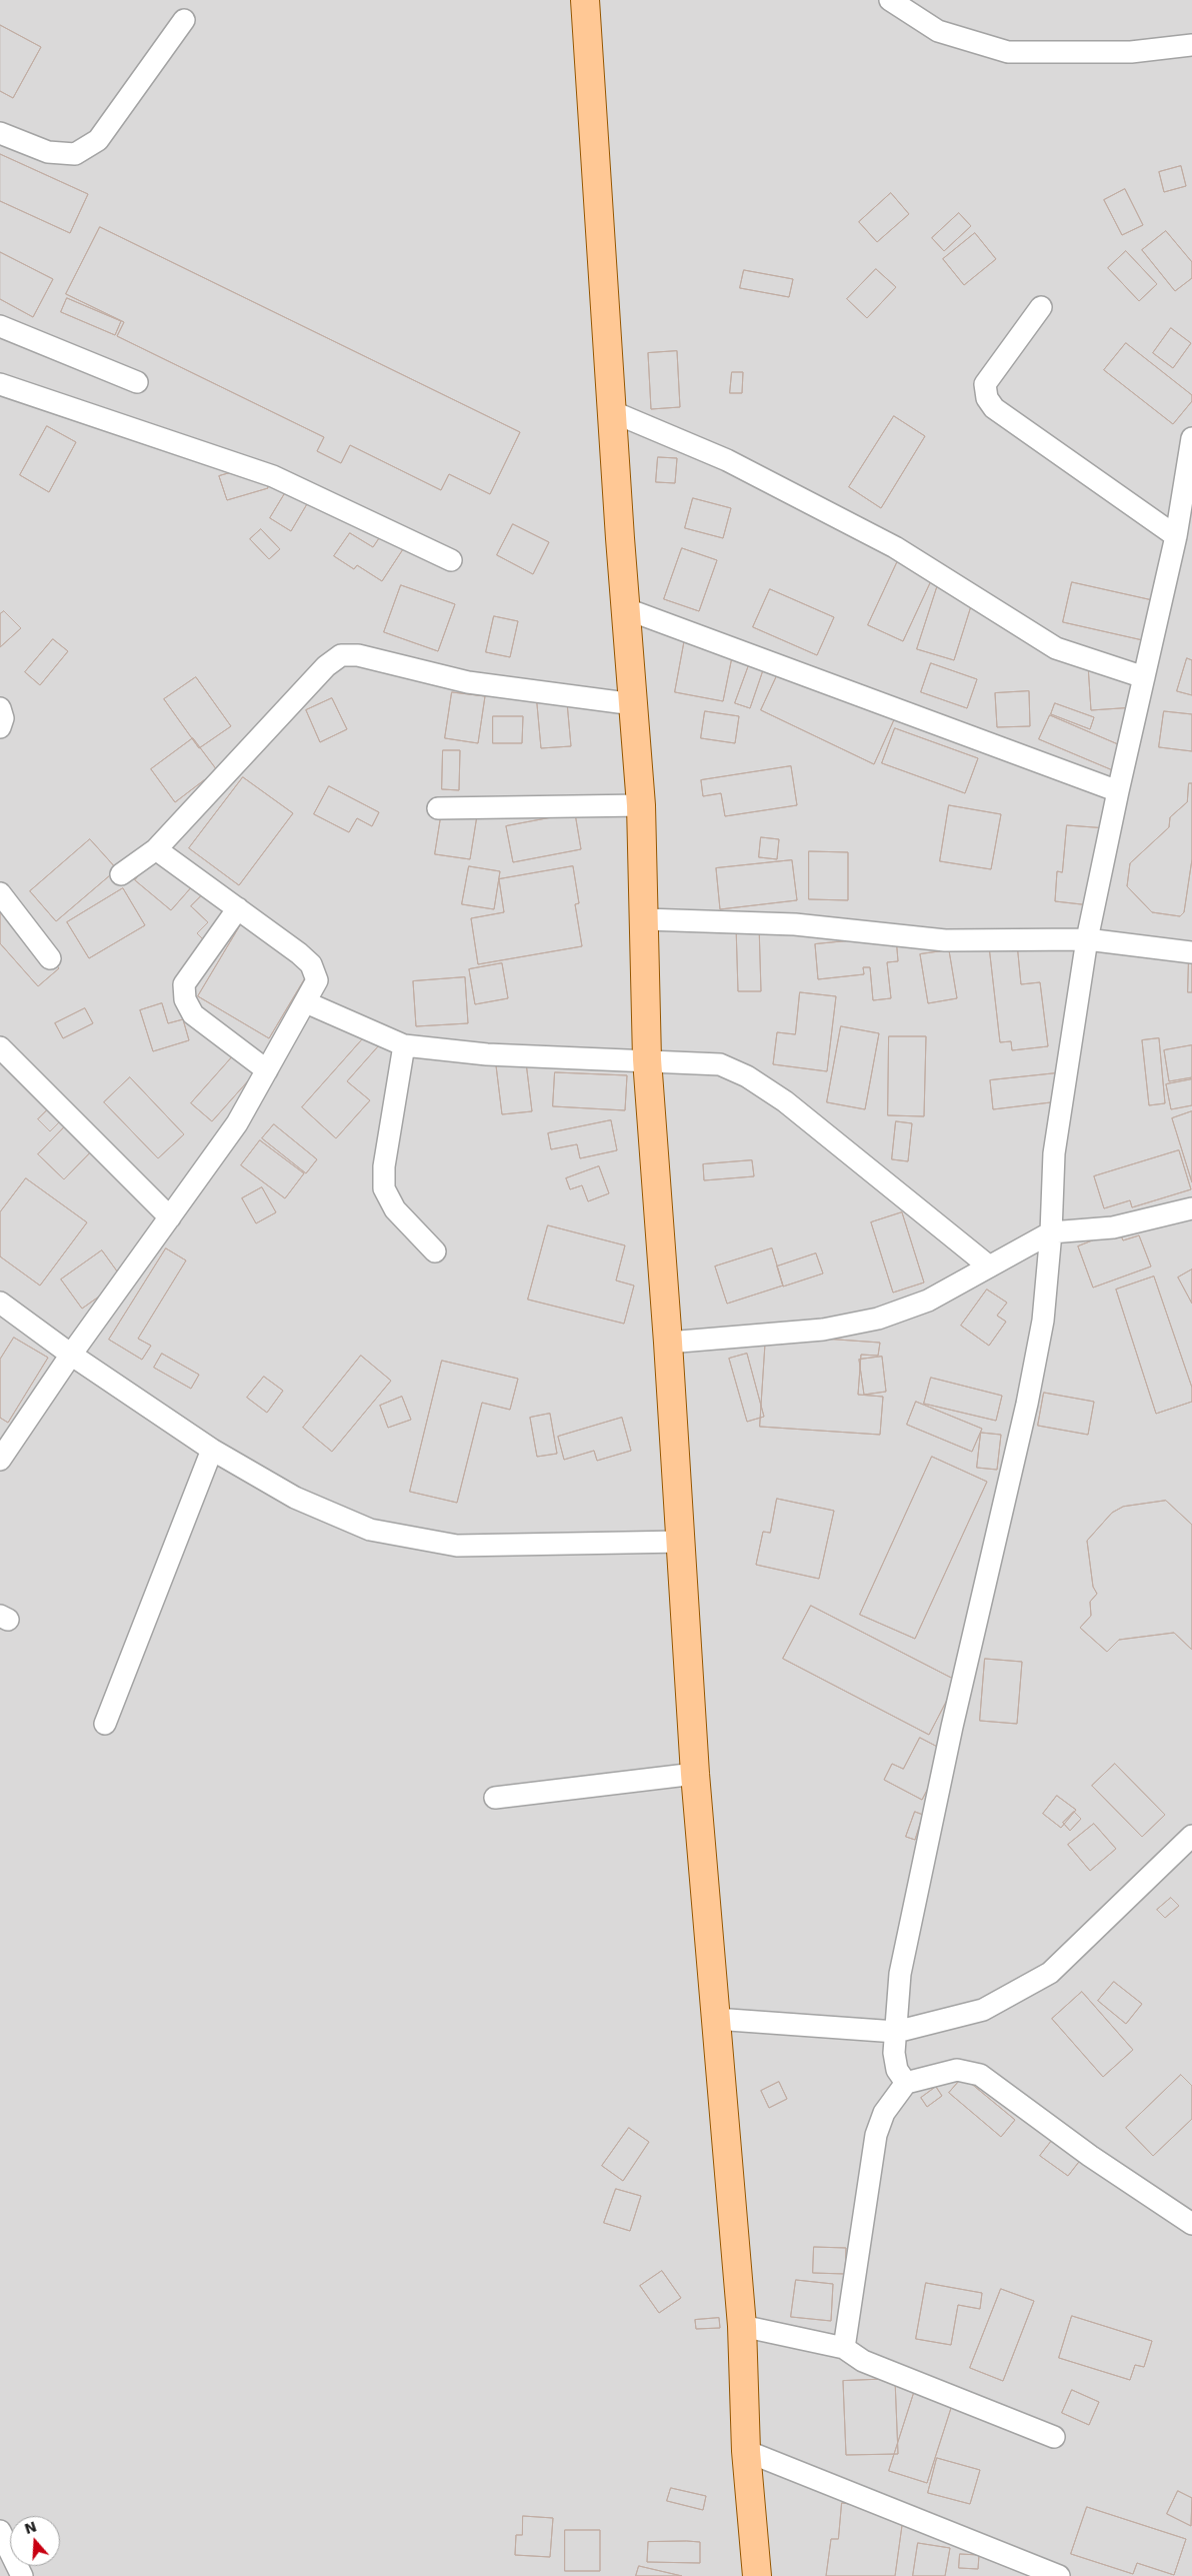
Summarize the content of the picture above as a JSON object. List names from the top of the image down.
{
  "north": "top"
}
